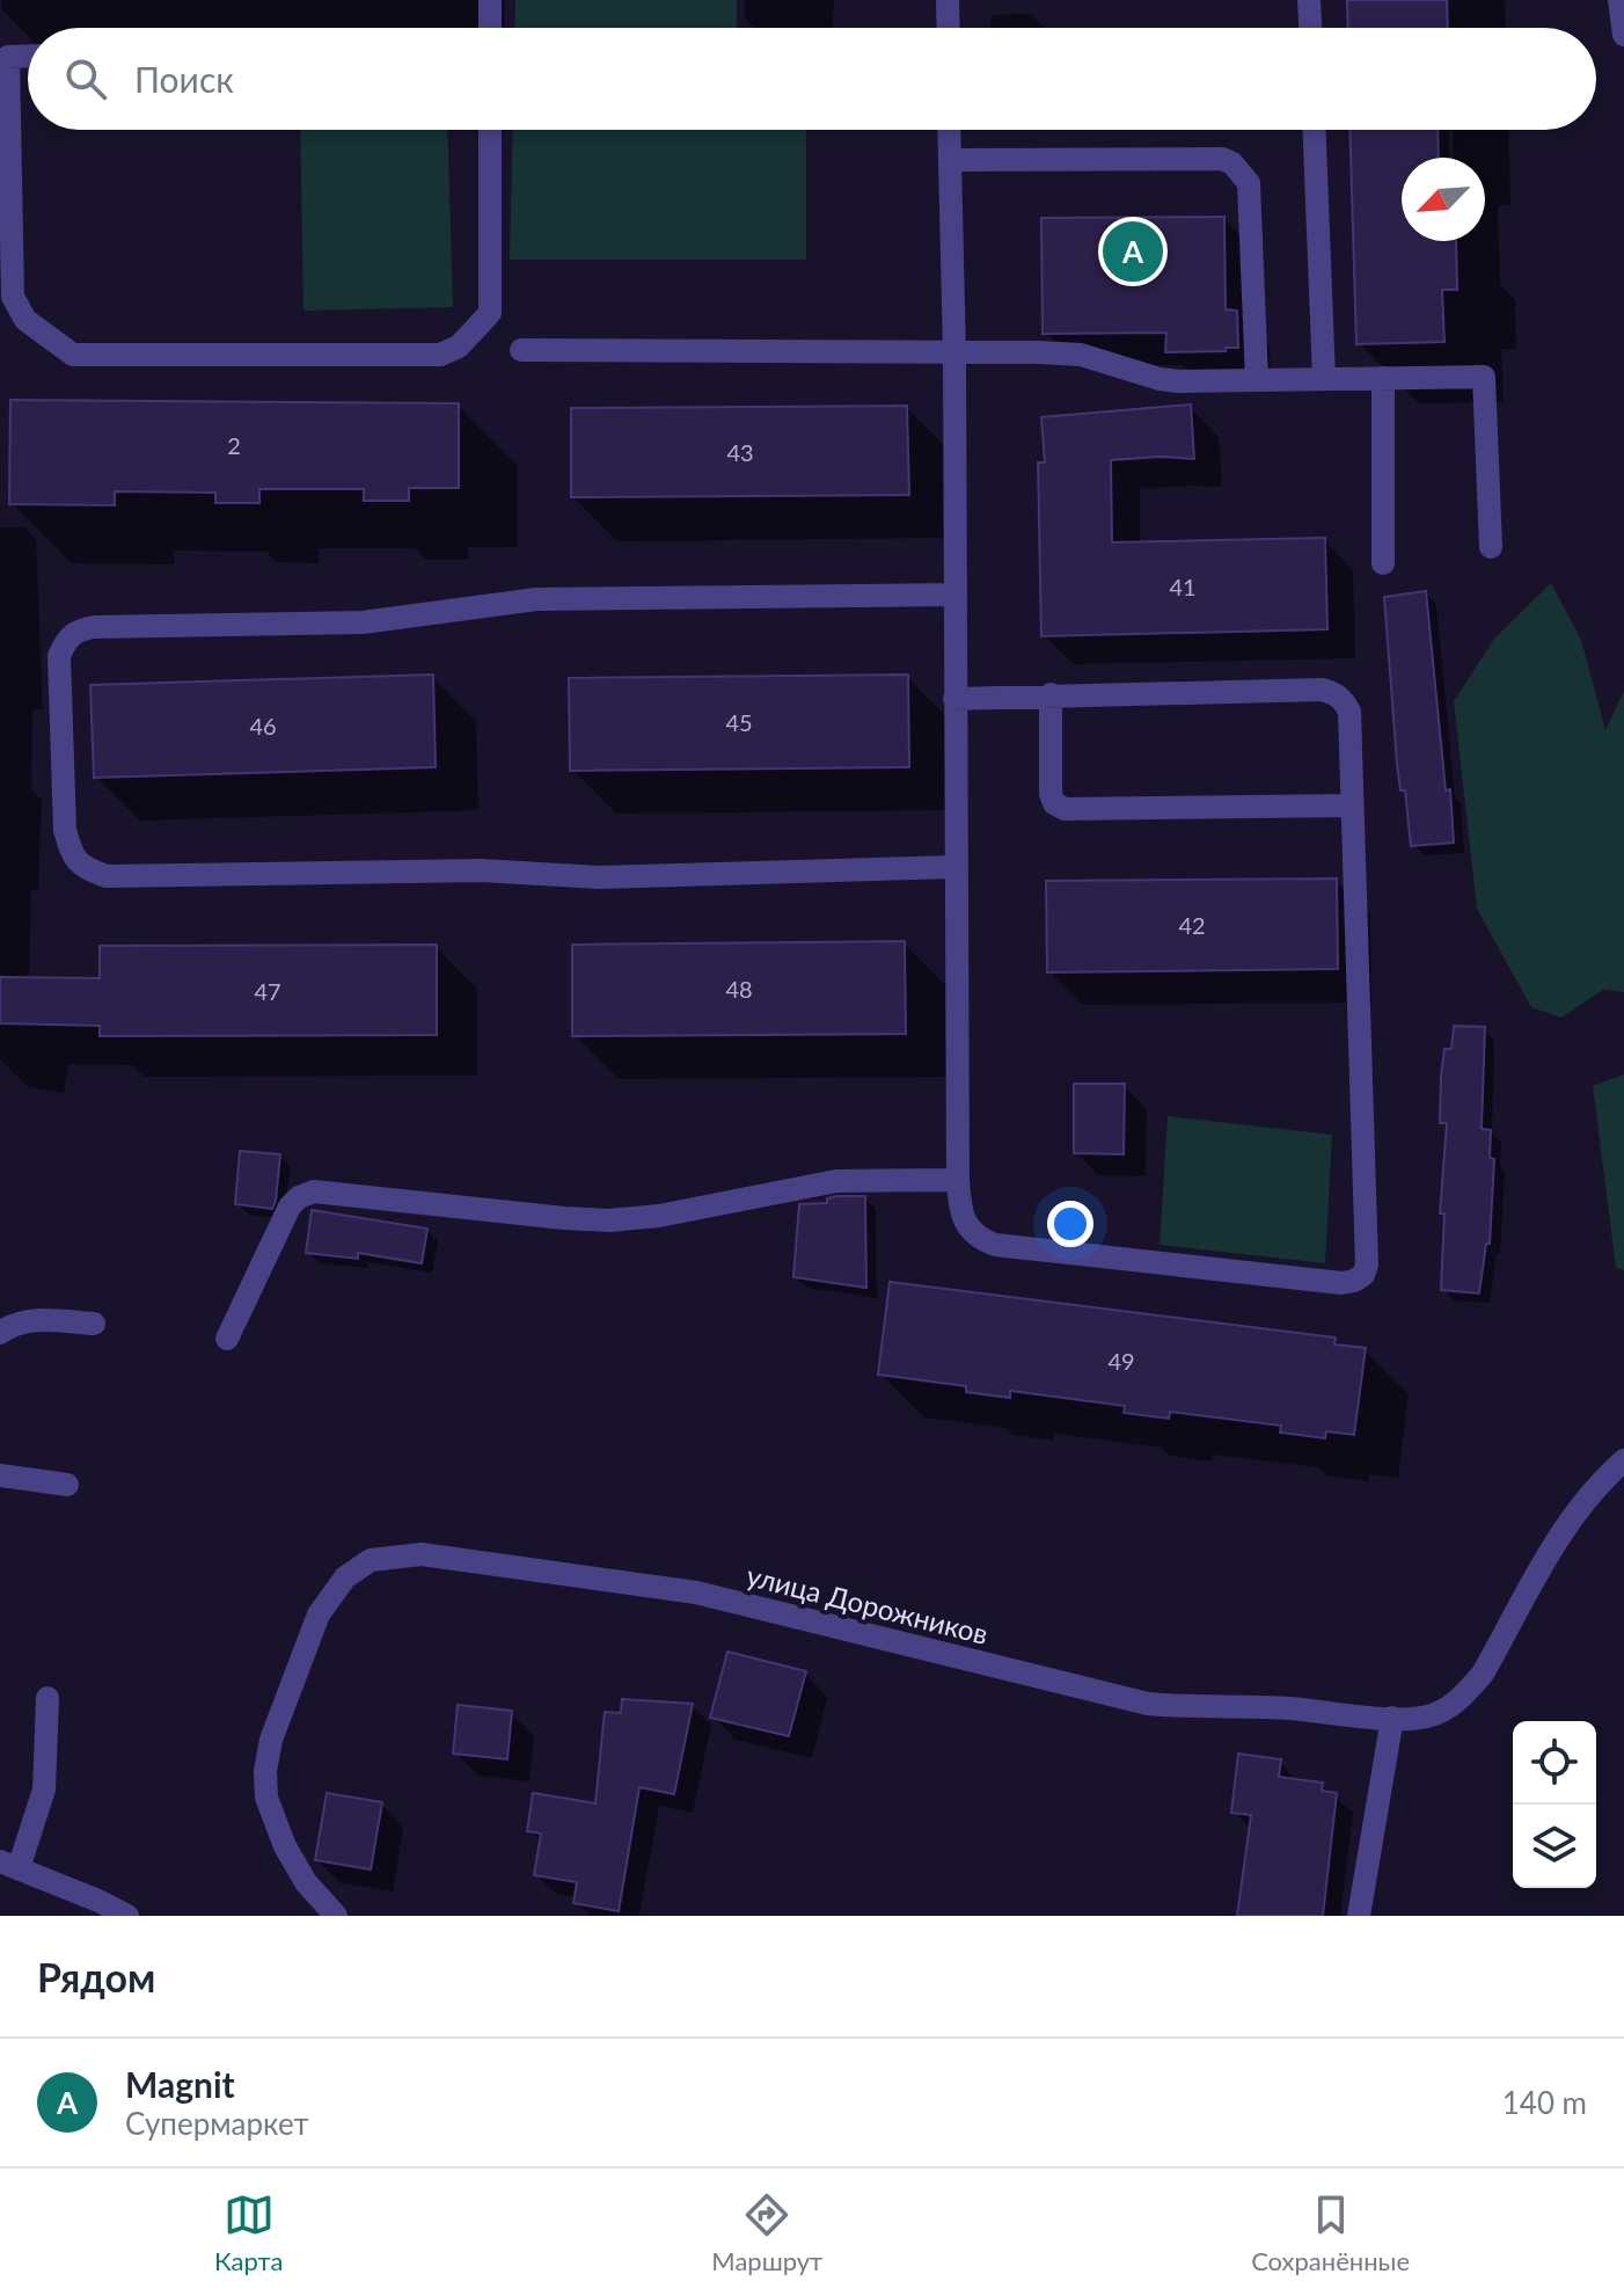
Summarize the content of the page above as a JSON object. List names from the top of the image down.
{
  "streets": {
    "street": ["улица Дорожников"]
  },
  "house_numbers": [
    "2",
    "43",
    "41",
    "45",
    "46",
    "42",
    "48",
    "47",
    "49"
  ],
  "north": "bottom left",
  "page": {
    "search": "Поиск",
    "pins": "A",
    "heading": "Рядом",
    "list": [
      {
        "mark": "A",
        "name": "Magnit",
        "note": "Супермаркет",
        "value": "140 m"
      }
    ],
    "nav": ["Карта", "Маршрут", "Сохранённые"]
  }
}
